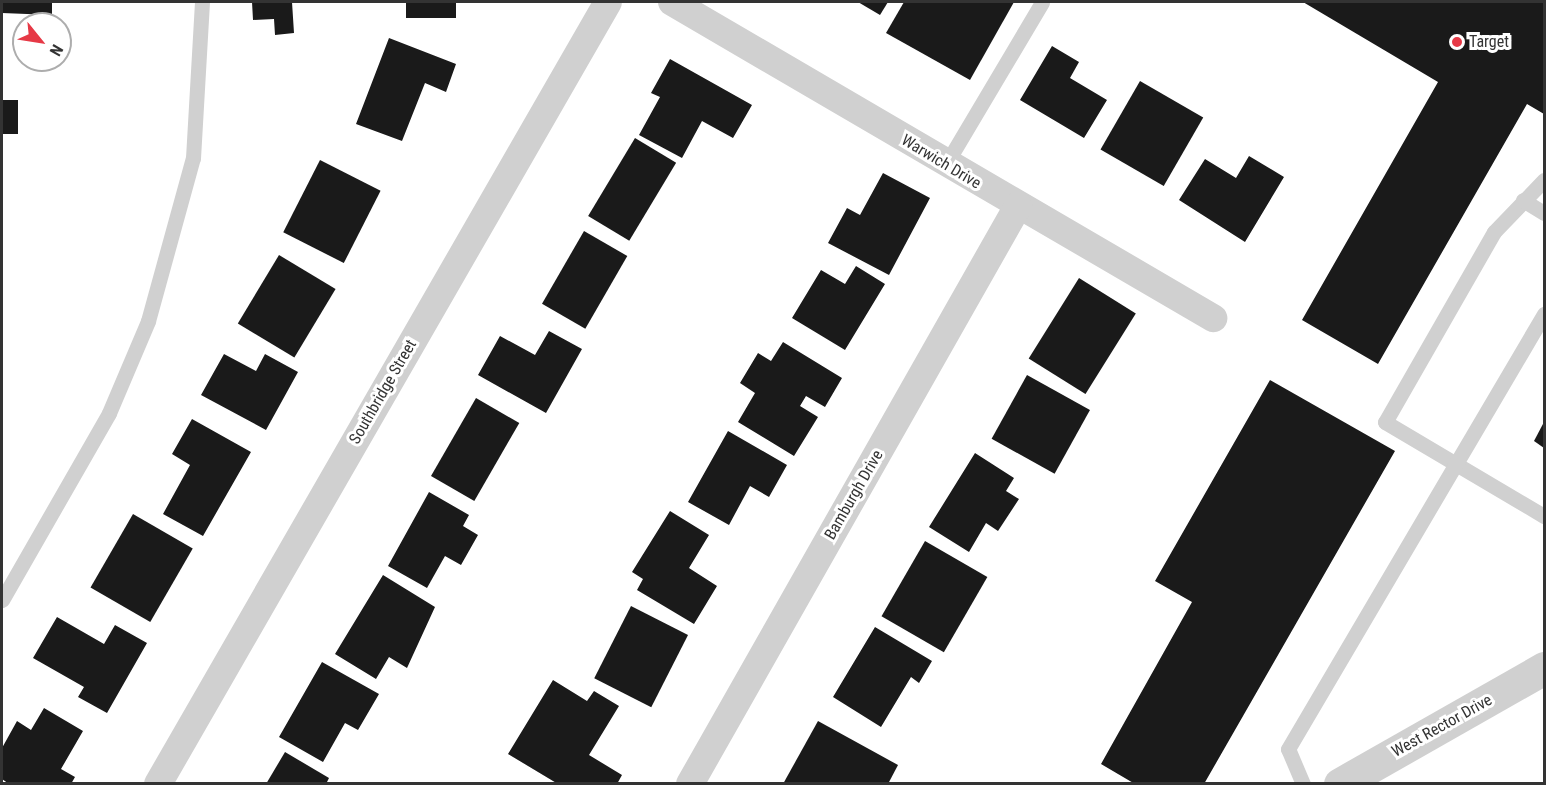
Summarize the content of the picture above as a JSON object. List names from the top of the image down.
{
  "streets": {
    "street": [
      "Warwich Drive",
      "Southbridge Street",
      "Bamburgh Drive",
      "West Rector Drive"
    ]
  },
  "crossings": [
    ["Warwich Drive", "Bamburgh Drive"]
  ],
  "places": ["Target"],
  "north": "bottom right"
}
